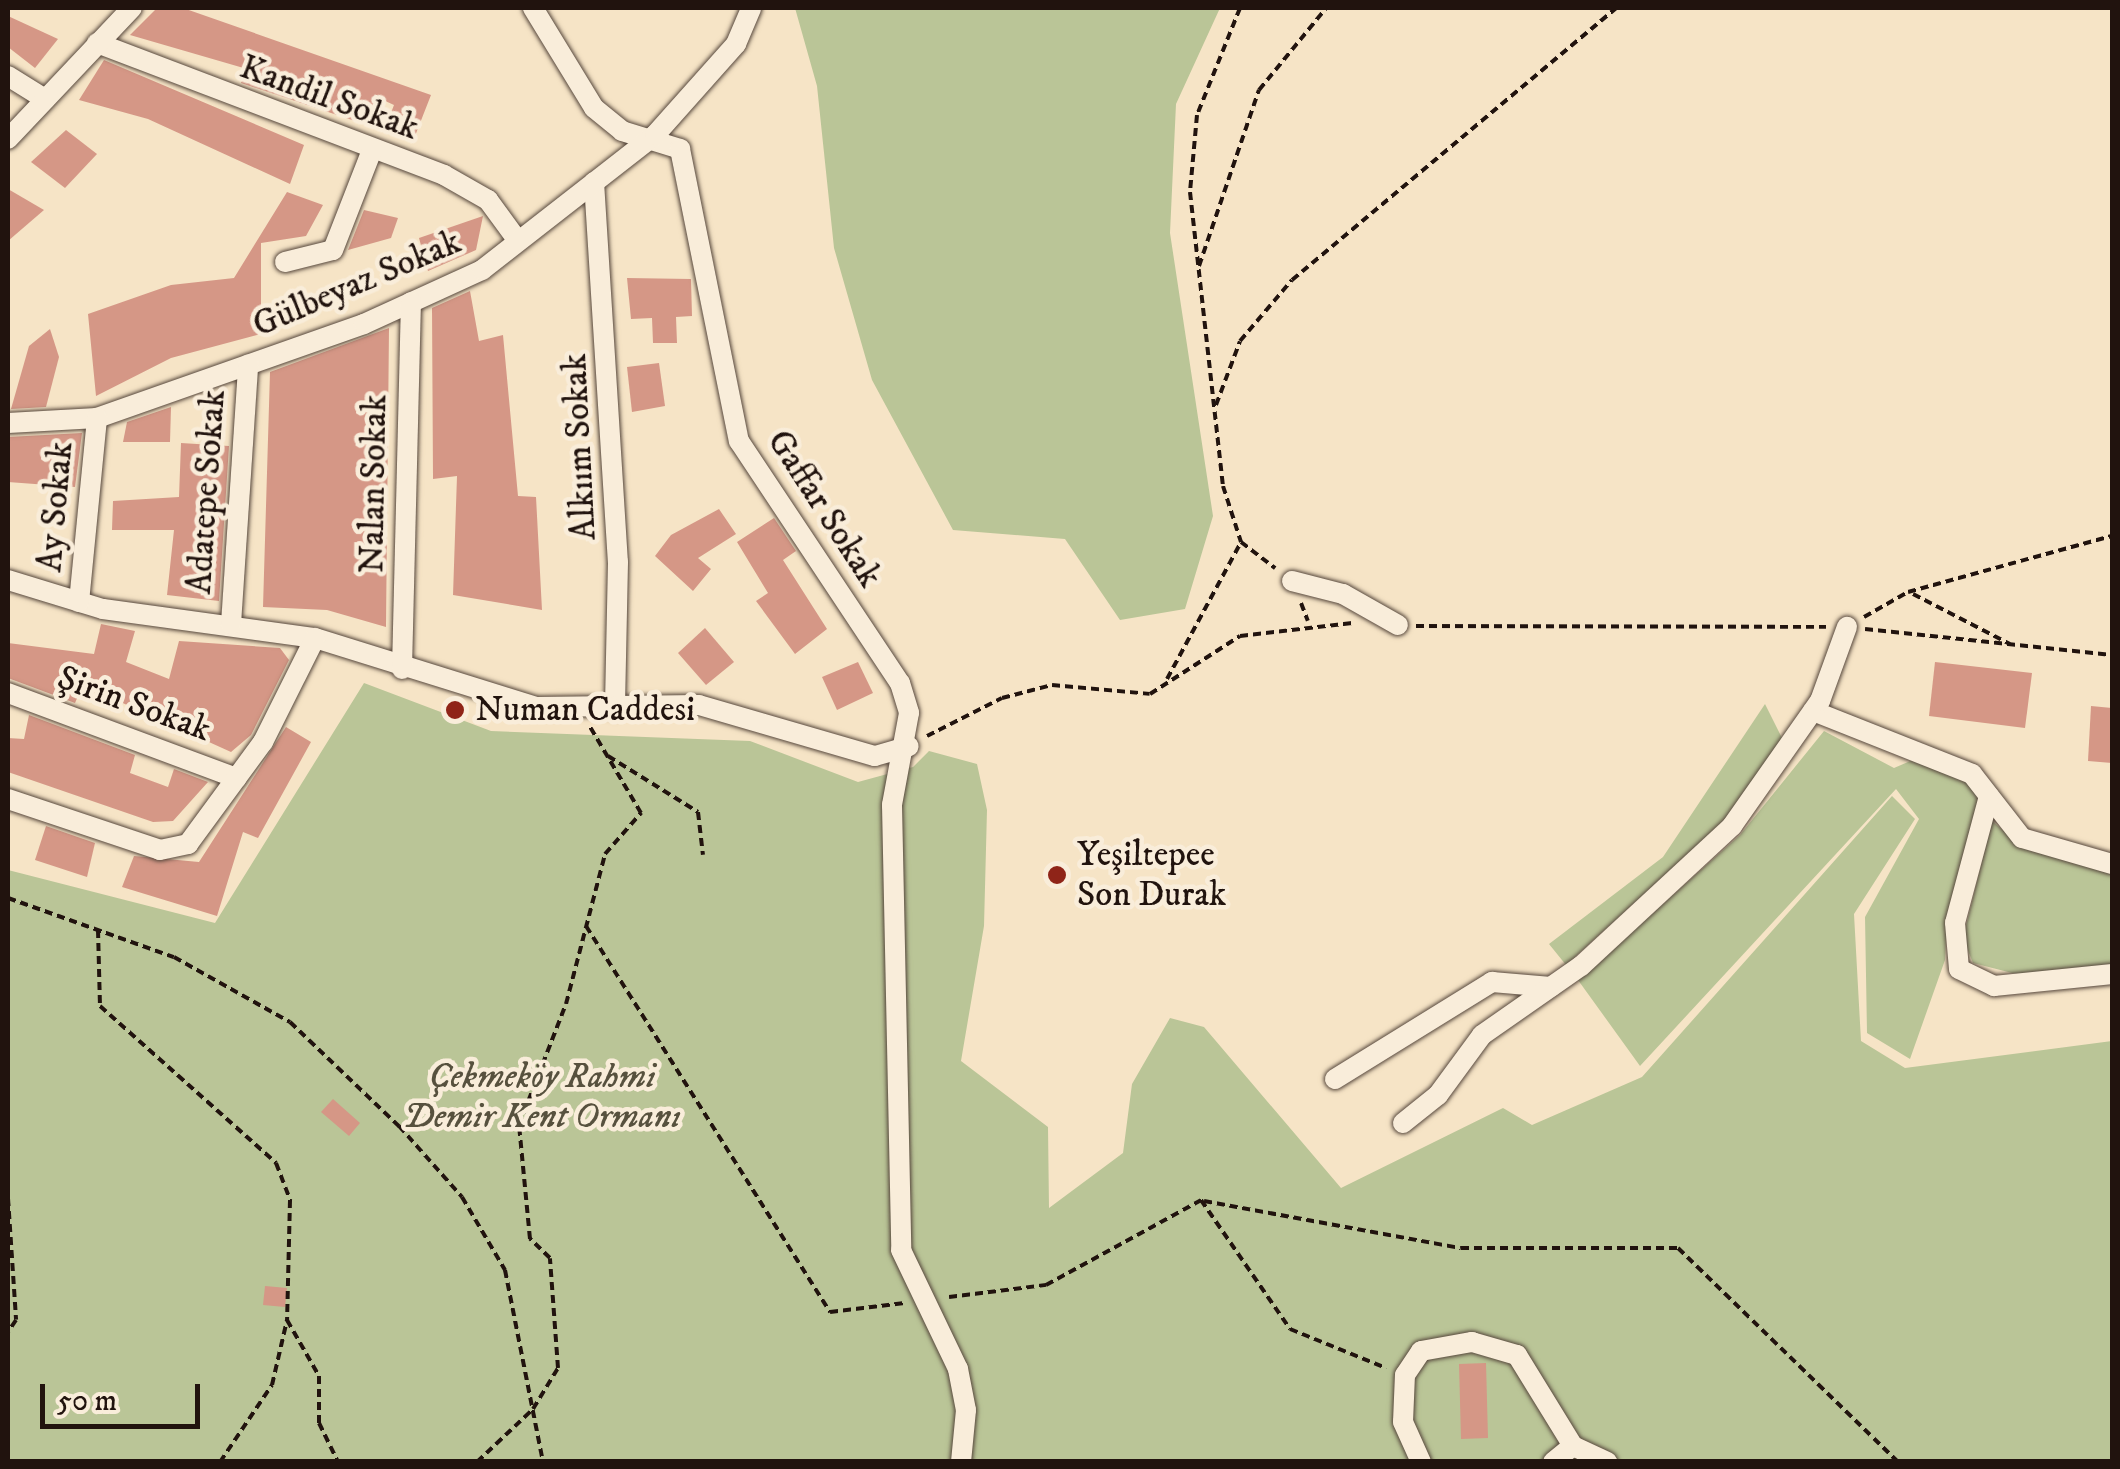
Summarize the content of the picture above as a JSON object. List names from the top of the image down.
{
  "streets": {
    "street": [
      "Kandil Sokak",
      "Gülbeyaz Sokak",
      "Alkıım Sokak",
      "Nalan Sokak",
      "Adatepe Sokak",
      "Ay Sokak",
      "Gaffar Sokak",
      "Şirin Sokak"
    ]
  },
  "crossings": [
    ["Kandil Sokak", "Gülbeyaz Sokak"],
    ["Gülbeyaz Sokak", "Alkıım Sokak"],
    ["Gülbeyaz Sokak", "Nalan Sokak"],
    ["Gülbeyaz Sokak", "Adatepe Sokak"],
    ["Gülbeyaz Sokak", "Ay Sokak"],
    ["Gülbeyaz Sokak", "Gaffar Sokak"]
  ],
  "parks": ["Çekmeköy Rahmi Demir Kent Ormanı"],
  "places": ["Numan Caddesi", "Yeşiltepee Son Durak"],
  "scale_bar": "50 m"
}
